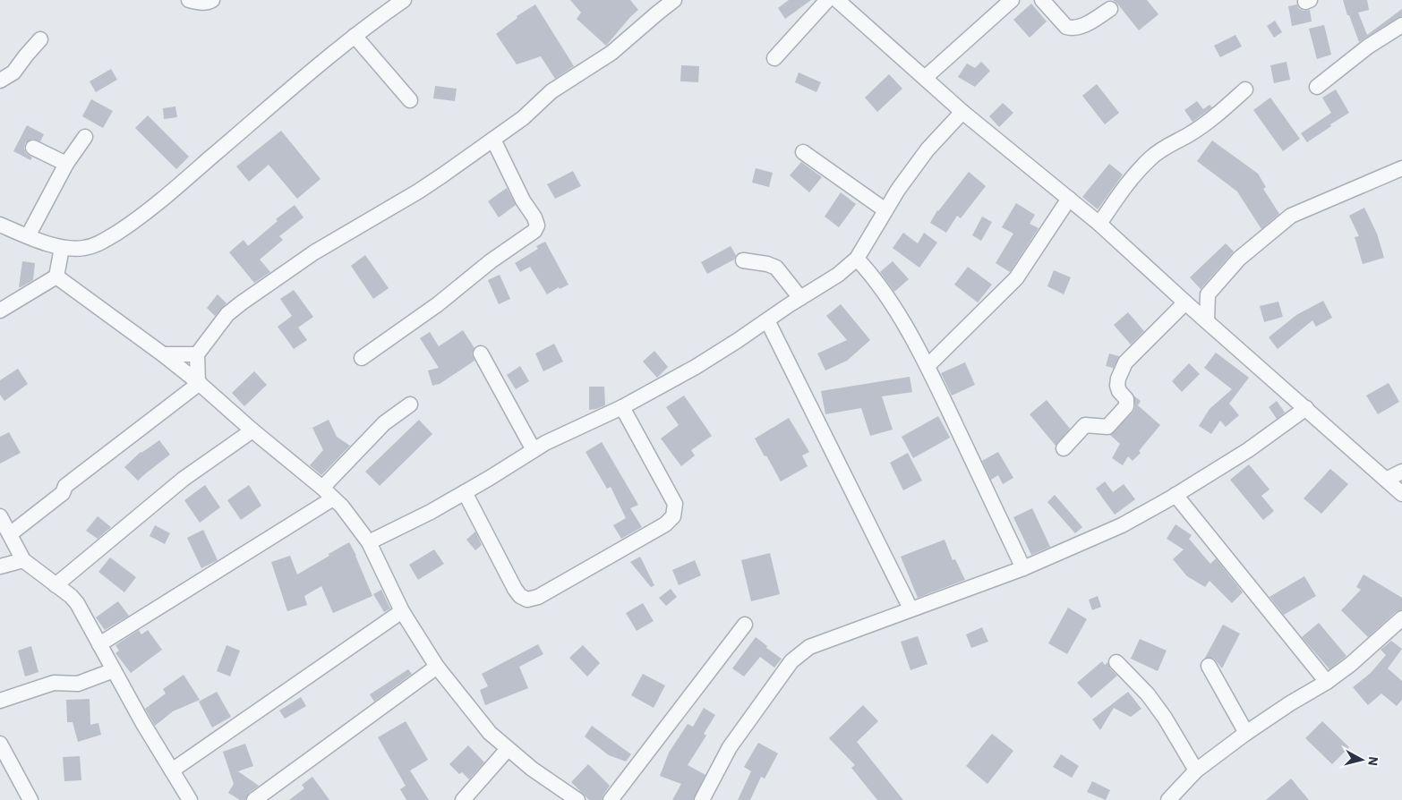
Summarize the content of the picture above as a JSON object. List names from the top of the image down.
{
  "north": "right"
}
